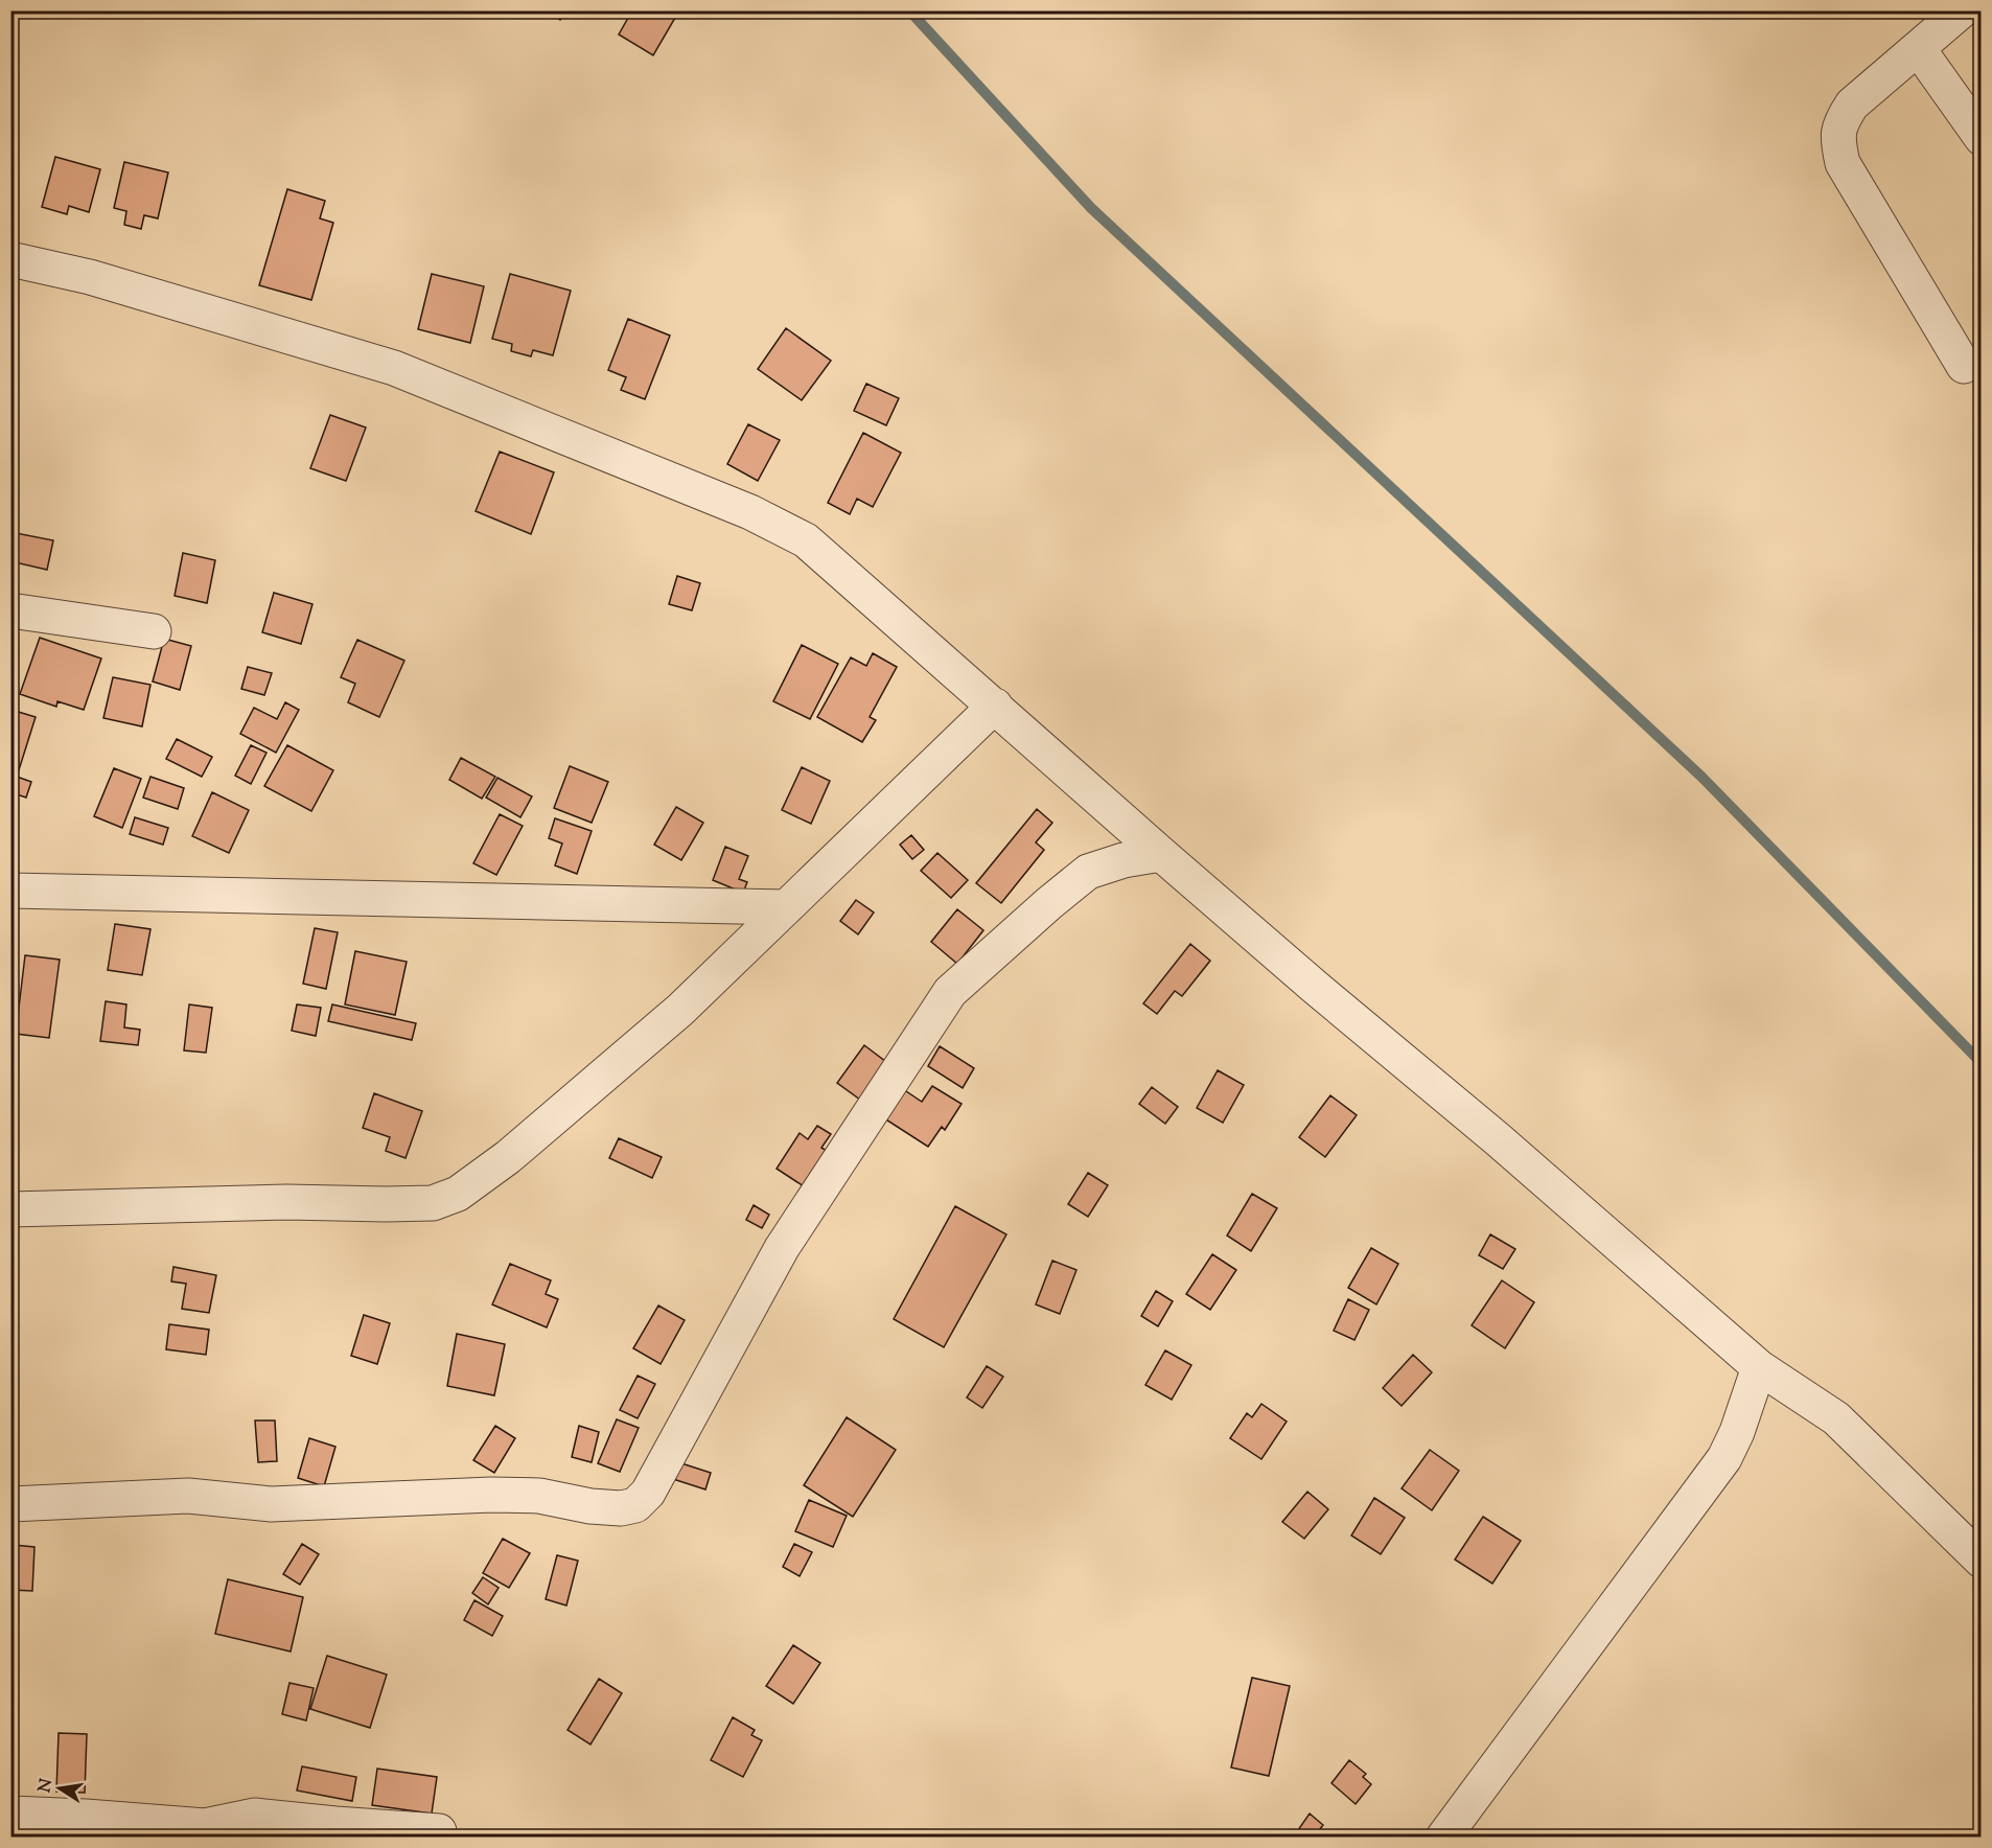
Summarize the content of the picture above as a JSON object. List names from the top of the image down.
{
  "north": "left"
}
